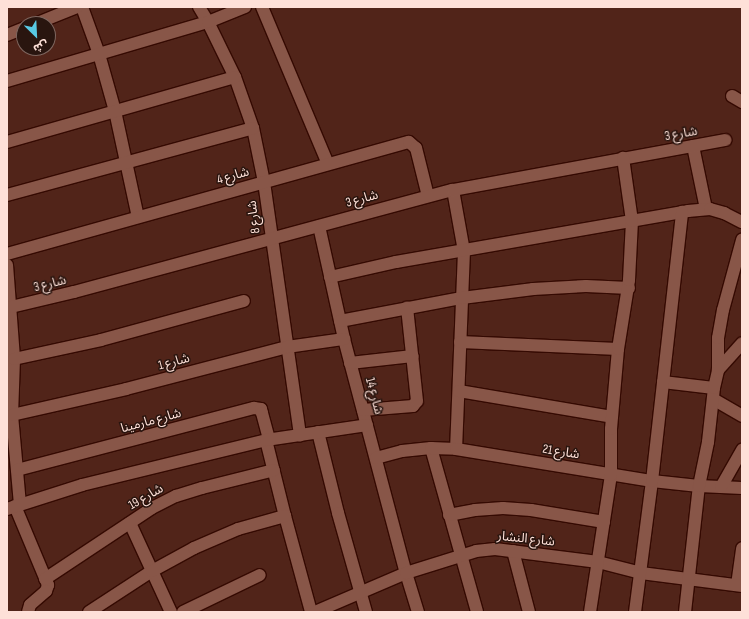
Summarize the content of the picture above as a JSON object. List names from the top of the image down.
{
  "streets": {
    "street": [
      "شارع 3",
      "شارع 4",
      "شارع 8",
      "شارع 1",
      "شارع 14",
      "شارع مارمينا",
      "شارع 21",
      "شارع 19",
      "شارع النشار"
    ]
  },
  "crossings": [
    ["شارع 3", "شارع 4"],
    ["شارع 3", "شارع 8"],
    ["شارع 3", "شارع 14"],
    ["شارع 4", "شارع 8"],
    ["شارع 8", "شارع 1"],
    ["شارع 1", "شارع 14"],
    ["شارع 14", "شارع 21"],
    ["شارع 14", "شارع النشار"]
  ],
  "north": "bottom right"
}
